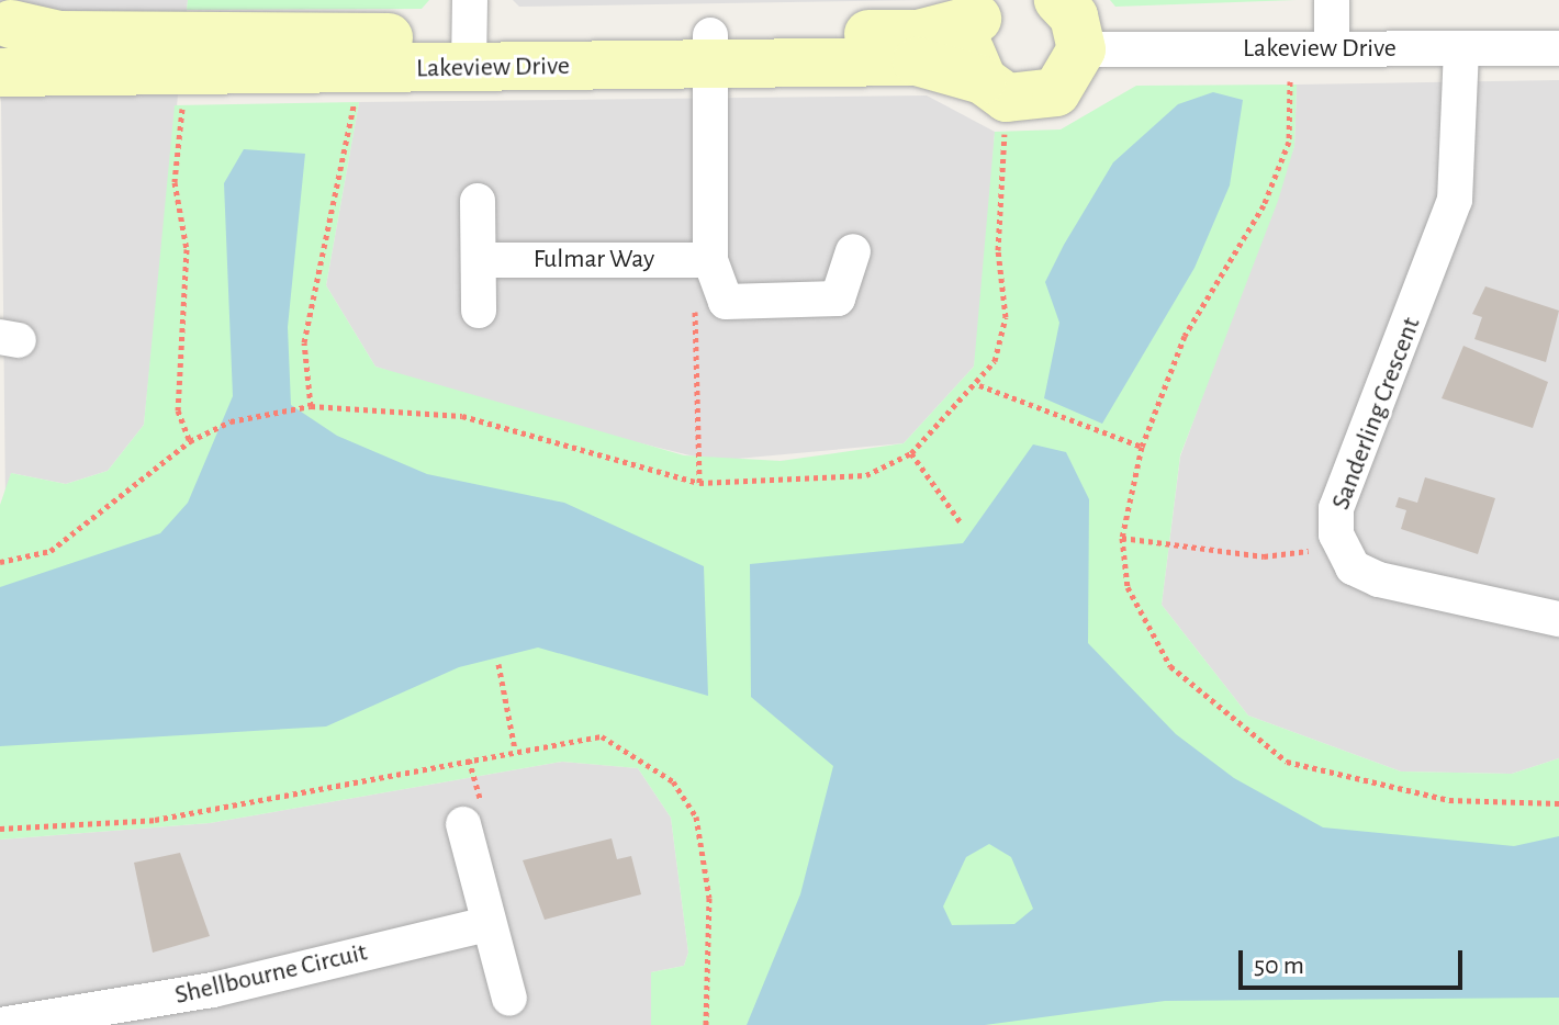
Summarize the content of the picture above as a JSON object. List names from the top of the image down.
{
  "streets": {
    "street": [
      "Lakeview Drive",
      "Fulmar Way",
      "Sanderling Crescent",
      "Shellbourne Circuit"
    ]
  },
  "crossings": [
    ["Lakeview Drive", "Sanderling Crescent"]
  ],
  "scale_bar": "50 m"
}
